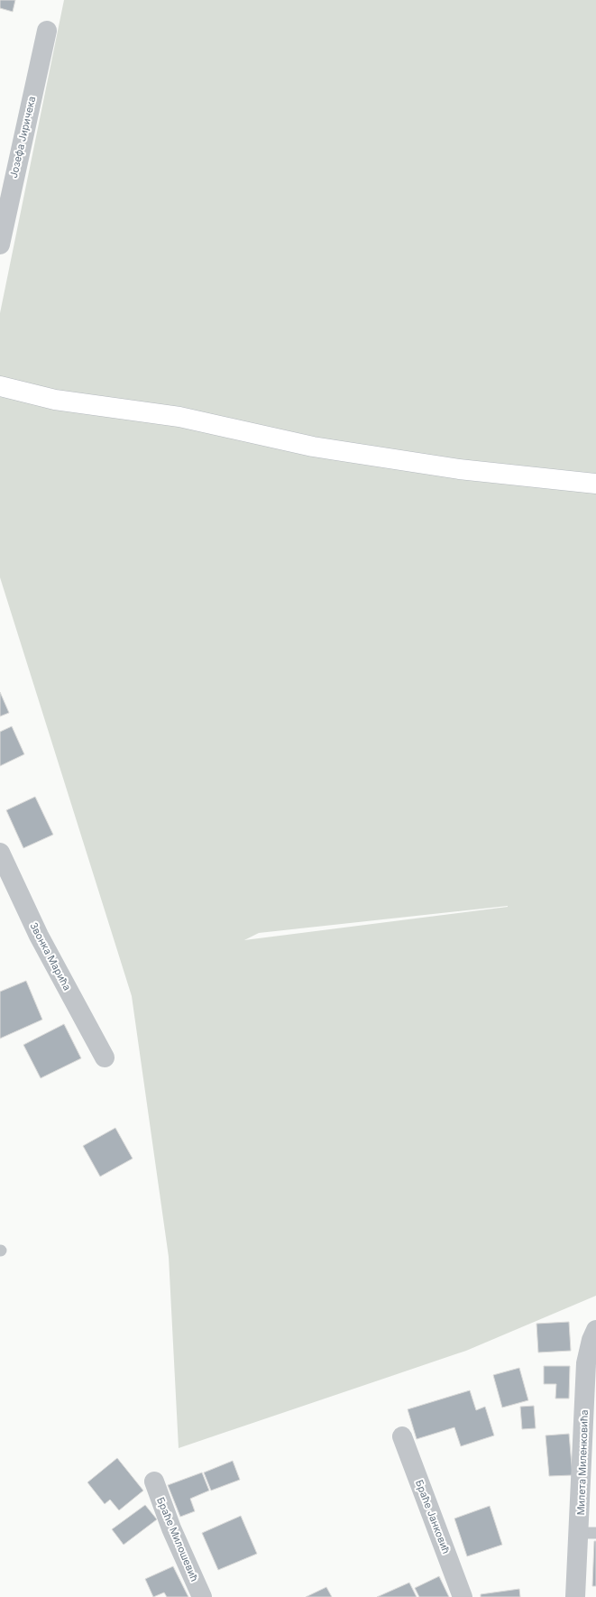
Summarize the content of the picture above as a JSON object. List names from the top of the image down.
{
  "streets": {
    "street": [
      "Јозефа Јиричека",
      "Звонка Марића",
      "Милета Миленковића",
      "Браће Јанковић",
      "Браће Милошевић"
    ]
  }
}
